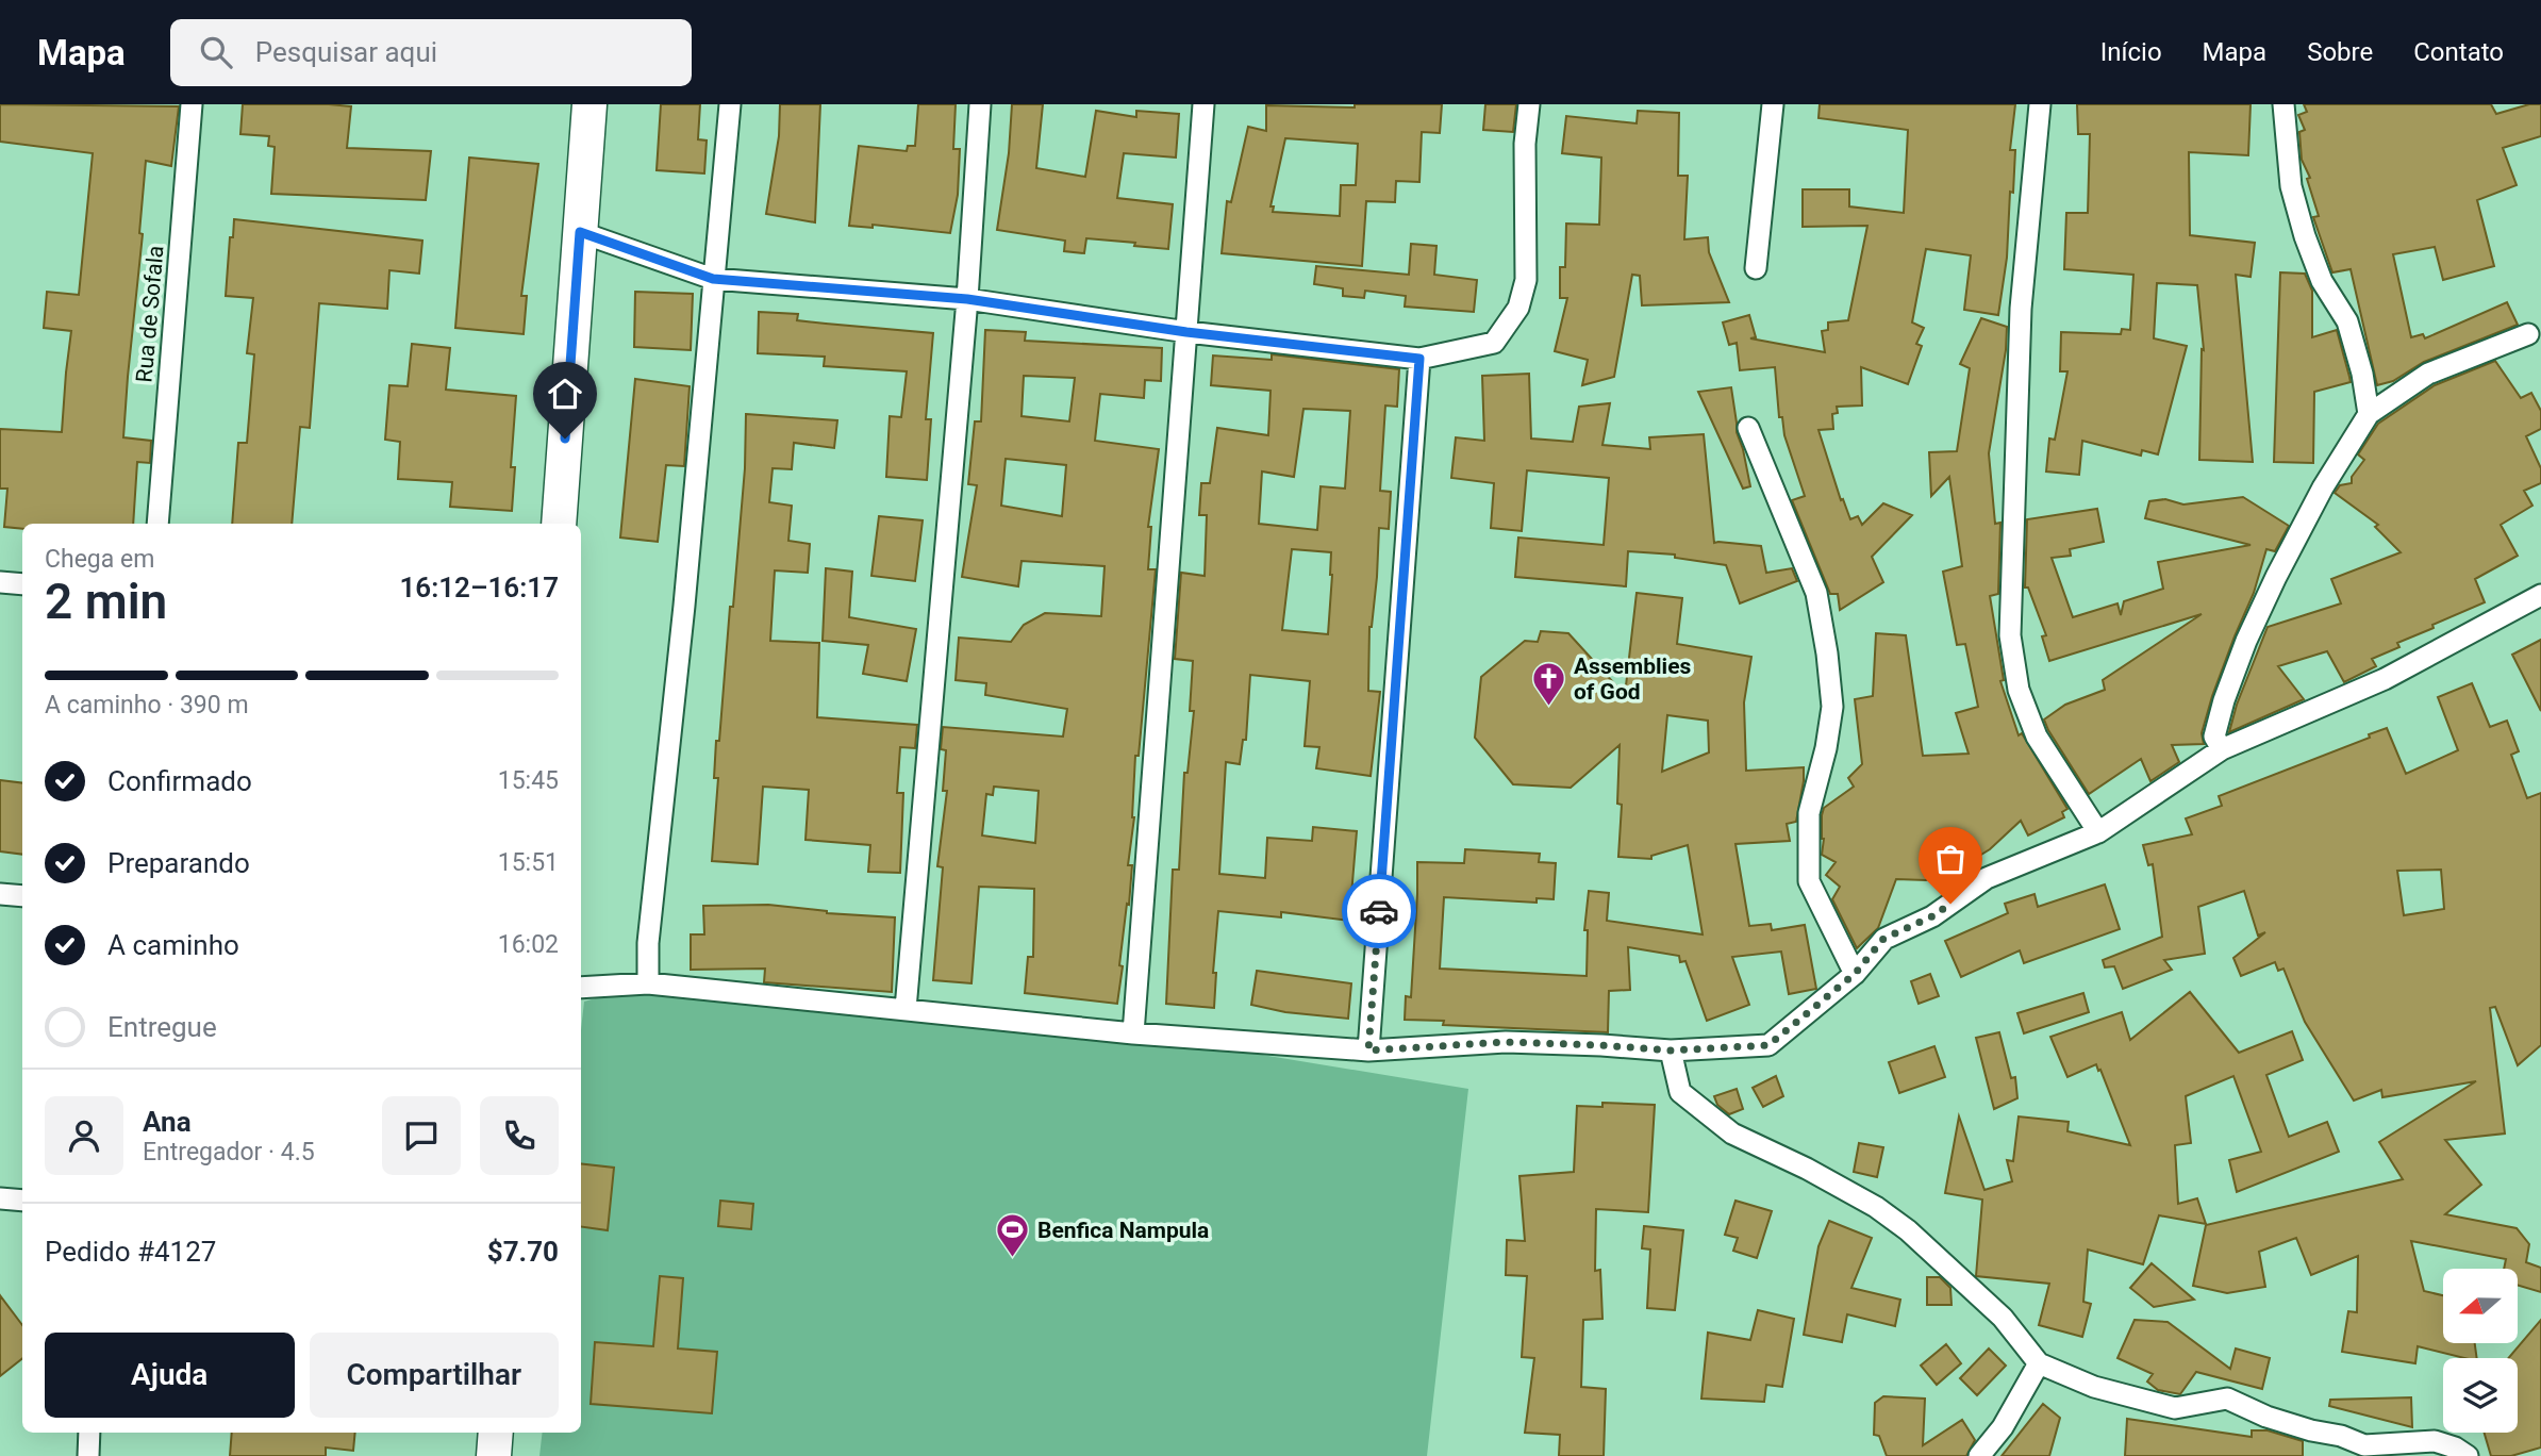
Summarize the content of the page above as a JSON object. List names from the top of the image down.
{
  "streets": {
    "street": ["Rua de Sofala"]
  },
  "places": {
    "church": ["Assemblies of God"],
    "sports": ["Benfica Nampula"]
  },
  "north": "left",
  "page": {
    "header": "Mapa",
    "search": "Pesquisar aqui",
    "nav": [
      "Início",
      "Mapa",
      "Sobre",
      "Contato"
    ],
    "heading": ["2 min", "Chega em", "16:12–16:17"],
    "panel": [
      "Ana",
      "Entregador · 4.5",
      "Pedido #4127",
      "$7.70"
    ],
    "bar": "A caminho · 390 m",
    "list": [
      ["Confirmado", "15:45"],
      ["Preparando", "15:51"],
      ["A caminho", "16:02"],
      "Entregue"
    ],
    "buttons": ["Ajuda", "Compartilhar"]
  }
}
